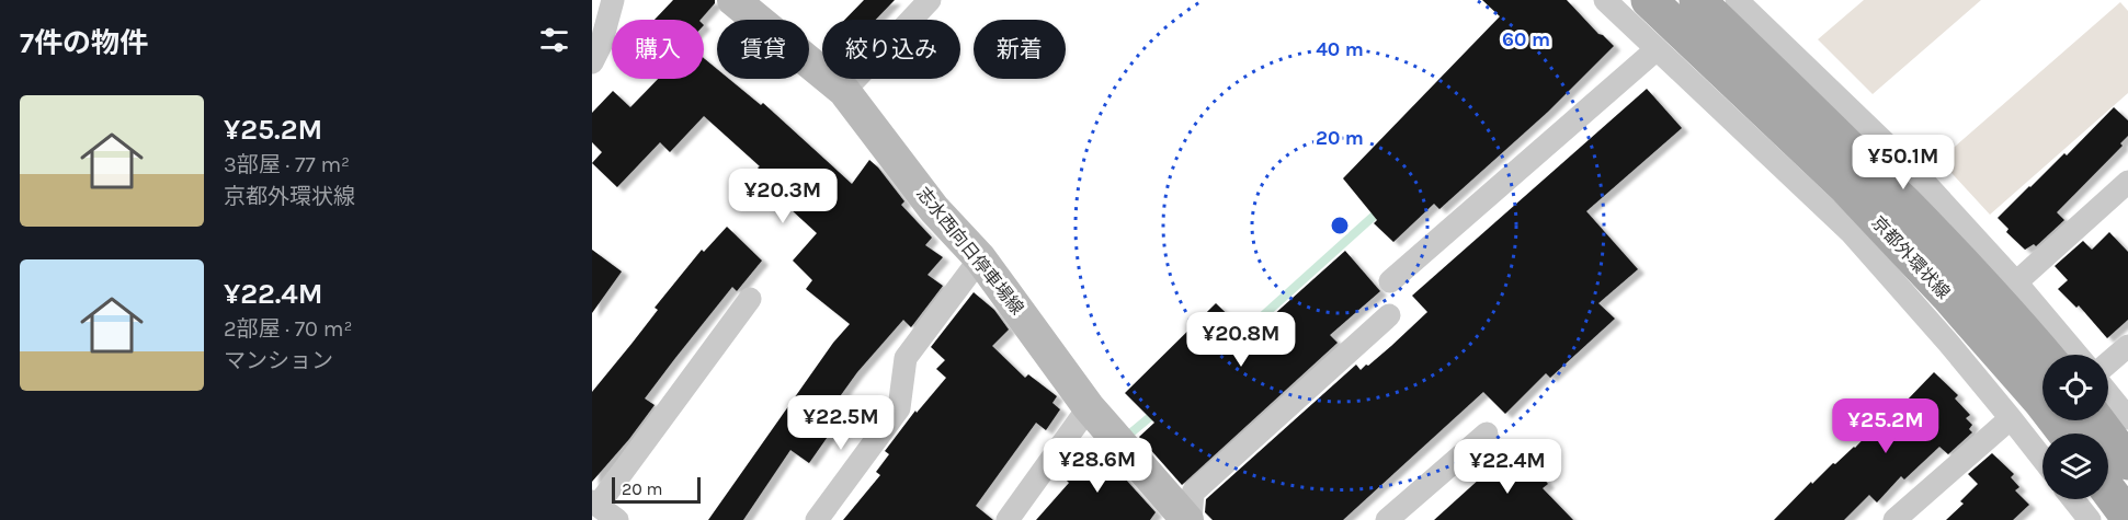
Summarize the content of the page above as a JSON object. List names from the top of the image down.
{
  "streets": {
    "main road": ["志水西向日停車場線", "京都外環状線"]
  },
  "scale_bar": "20 m",
  "page": {
    "heading": "7件の物件",
    "chip": [
      "購入",
      "賃貸",
      "絞り込み",
      "新着"
    ],
    "list": [
      {
        "name": "¥25.2M",
        "note": "3部屋 · 77 m² · 京都外環状線"
      },
      {
        "name": "¥22.4M",
        "note": "2部屋 · 70 m² · マンション"
      }
    ],
    "price": [
      "¥50.1M",
      "¥20.3M",
      "¥20.8M",
      "¥22.5M",
      "¥25.2M",
      "¥28.6M",
      "¥22.4M"
    ],
    "scale": "20 m"
  },
  "rings": ["60 m", "40 m", "20 m"]
}
